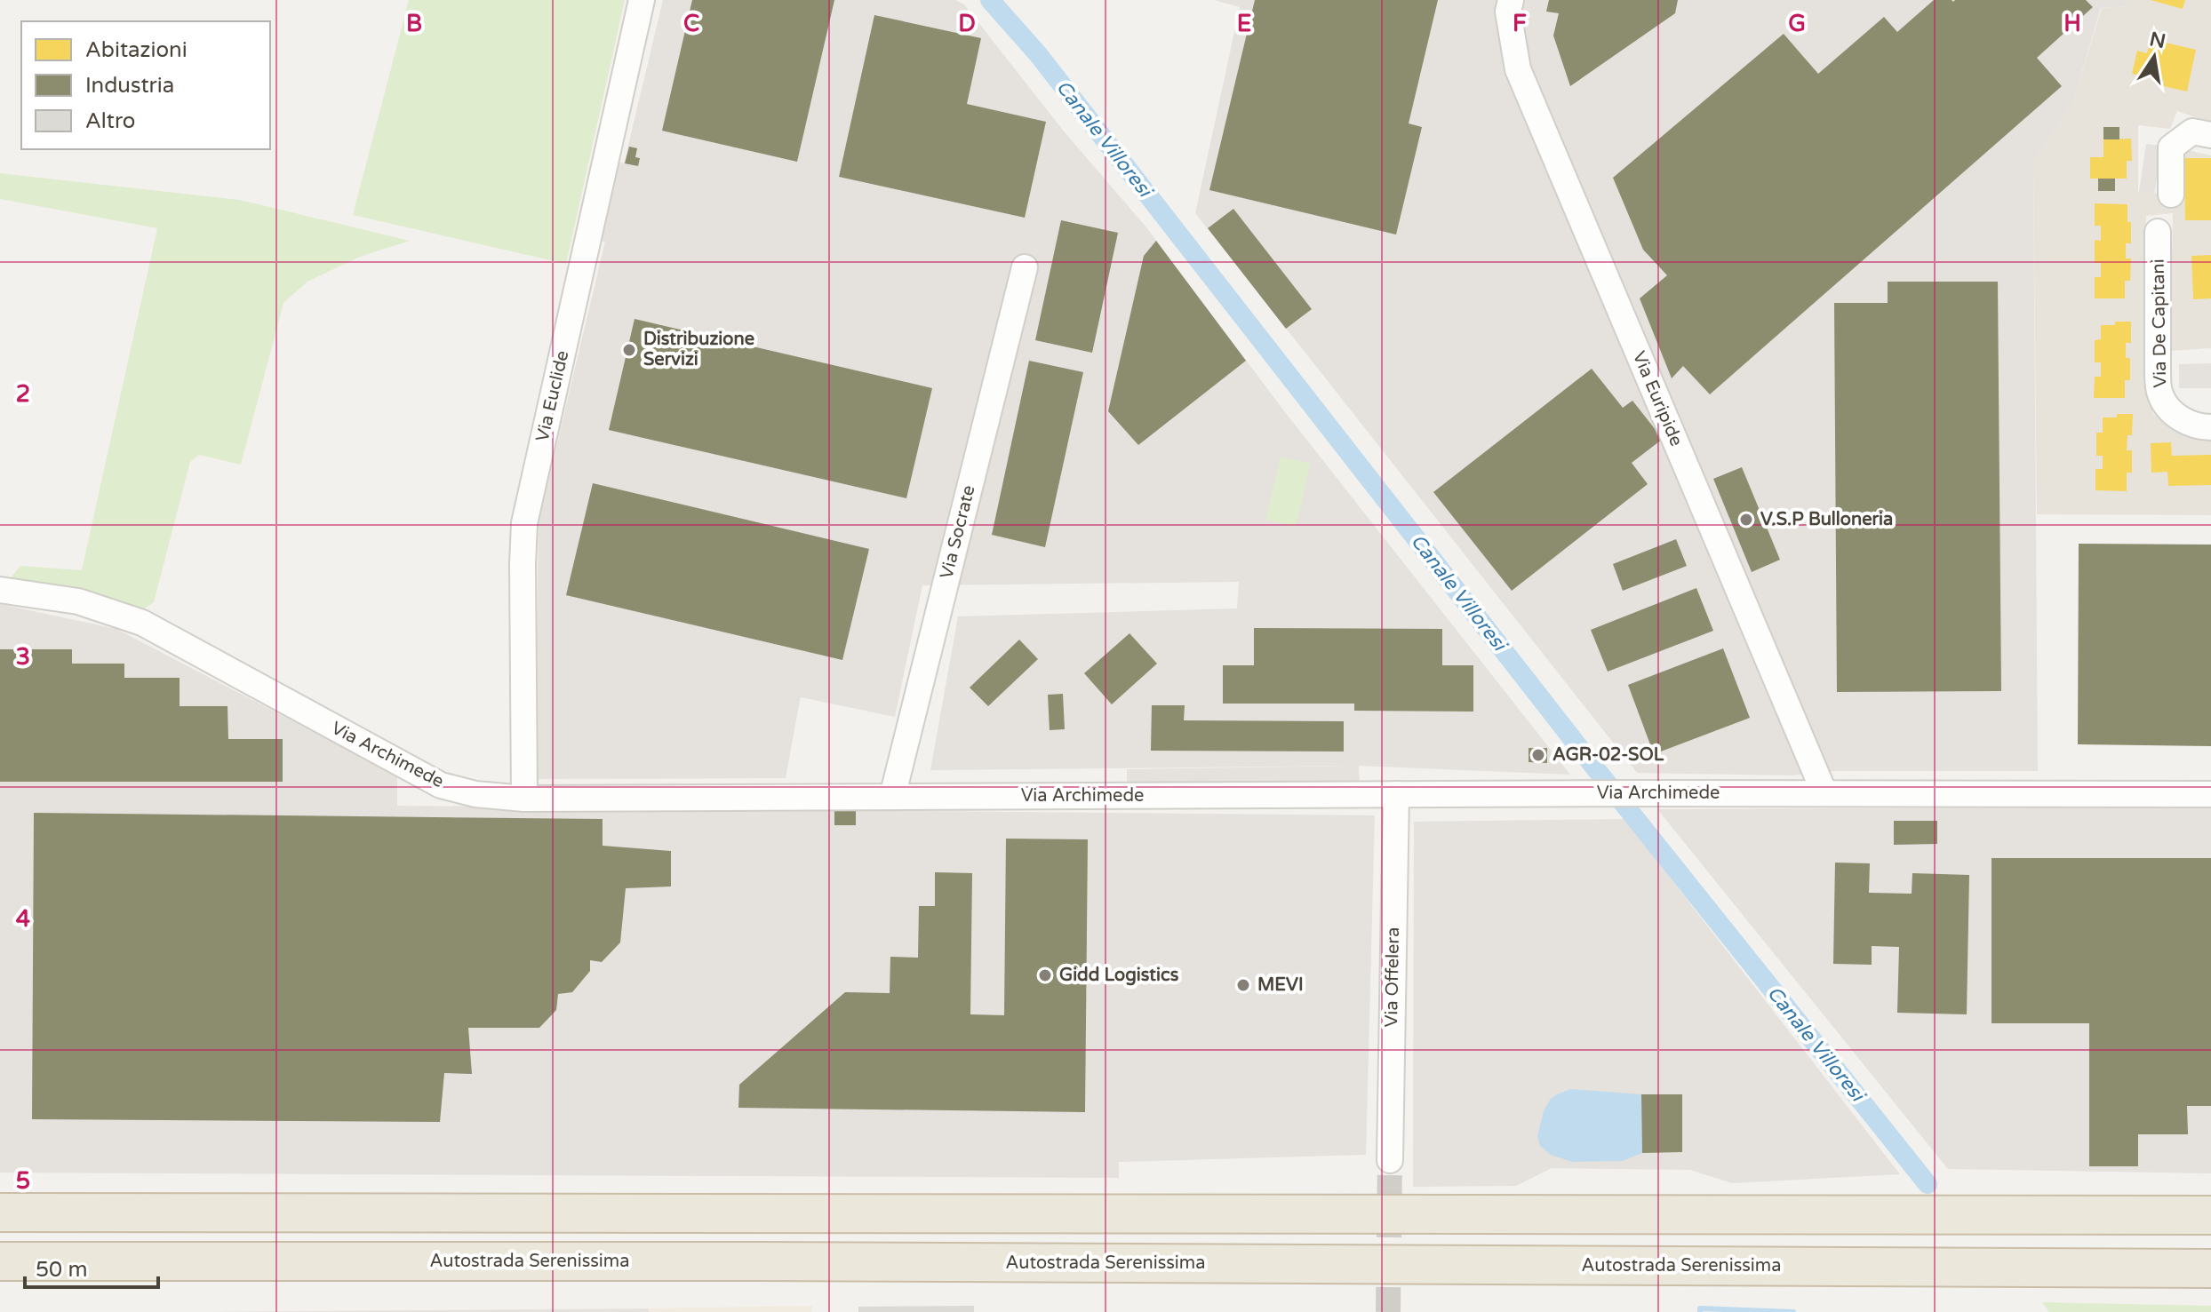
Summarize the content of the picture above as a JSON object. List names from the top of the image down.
{
  "streets": {
    "highway": ["Autostrada Serenissima"],
    "street": [
      "Via De Capitani",
      "Via Euclide",
      "Via Euripide",
      "Via Socrate",
      "Via Archimede",
      "Via Offelera"
    ]
  },
  "crossings": [
    ["Via Euclide", "Via Archimede"],
    ["Via Euripide", "Via Archimede"],
    ["Via Socrate", "Via Archimede"],
    ["Via Archimede", "Via Offelera"]
  ],
  "water": ["Canale Villoresi"],
  "places": [
    "Distribuzione Servizi",
    "V.S.P Bulloneria",
    "AGR-02-SOL",
    "Gidd Logistics",
    "MEVI"
  ],
  "legend": ["Abitazioni", "Industria", "Altro"],
  "scale_bar": "50 m",
  "north": "top",
  "grid": {
    "columns": [
      "B",
      "C",
      "D",
      "E",
      "F",
      "G",
      "H"
    ],
    "rows": [
      "2",
      "3",
      "4",
      "5"
    ]
  }
}
